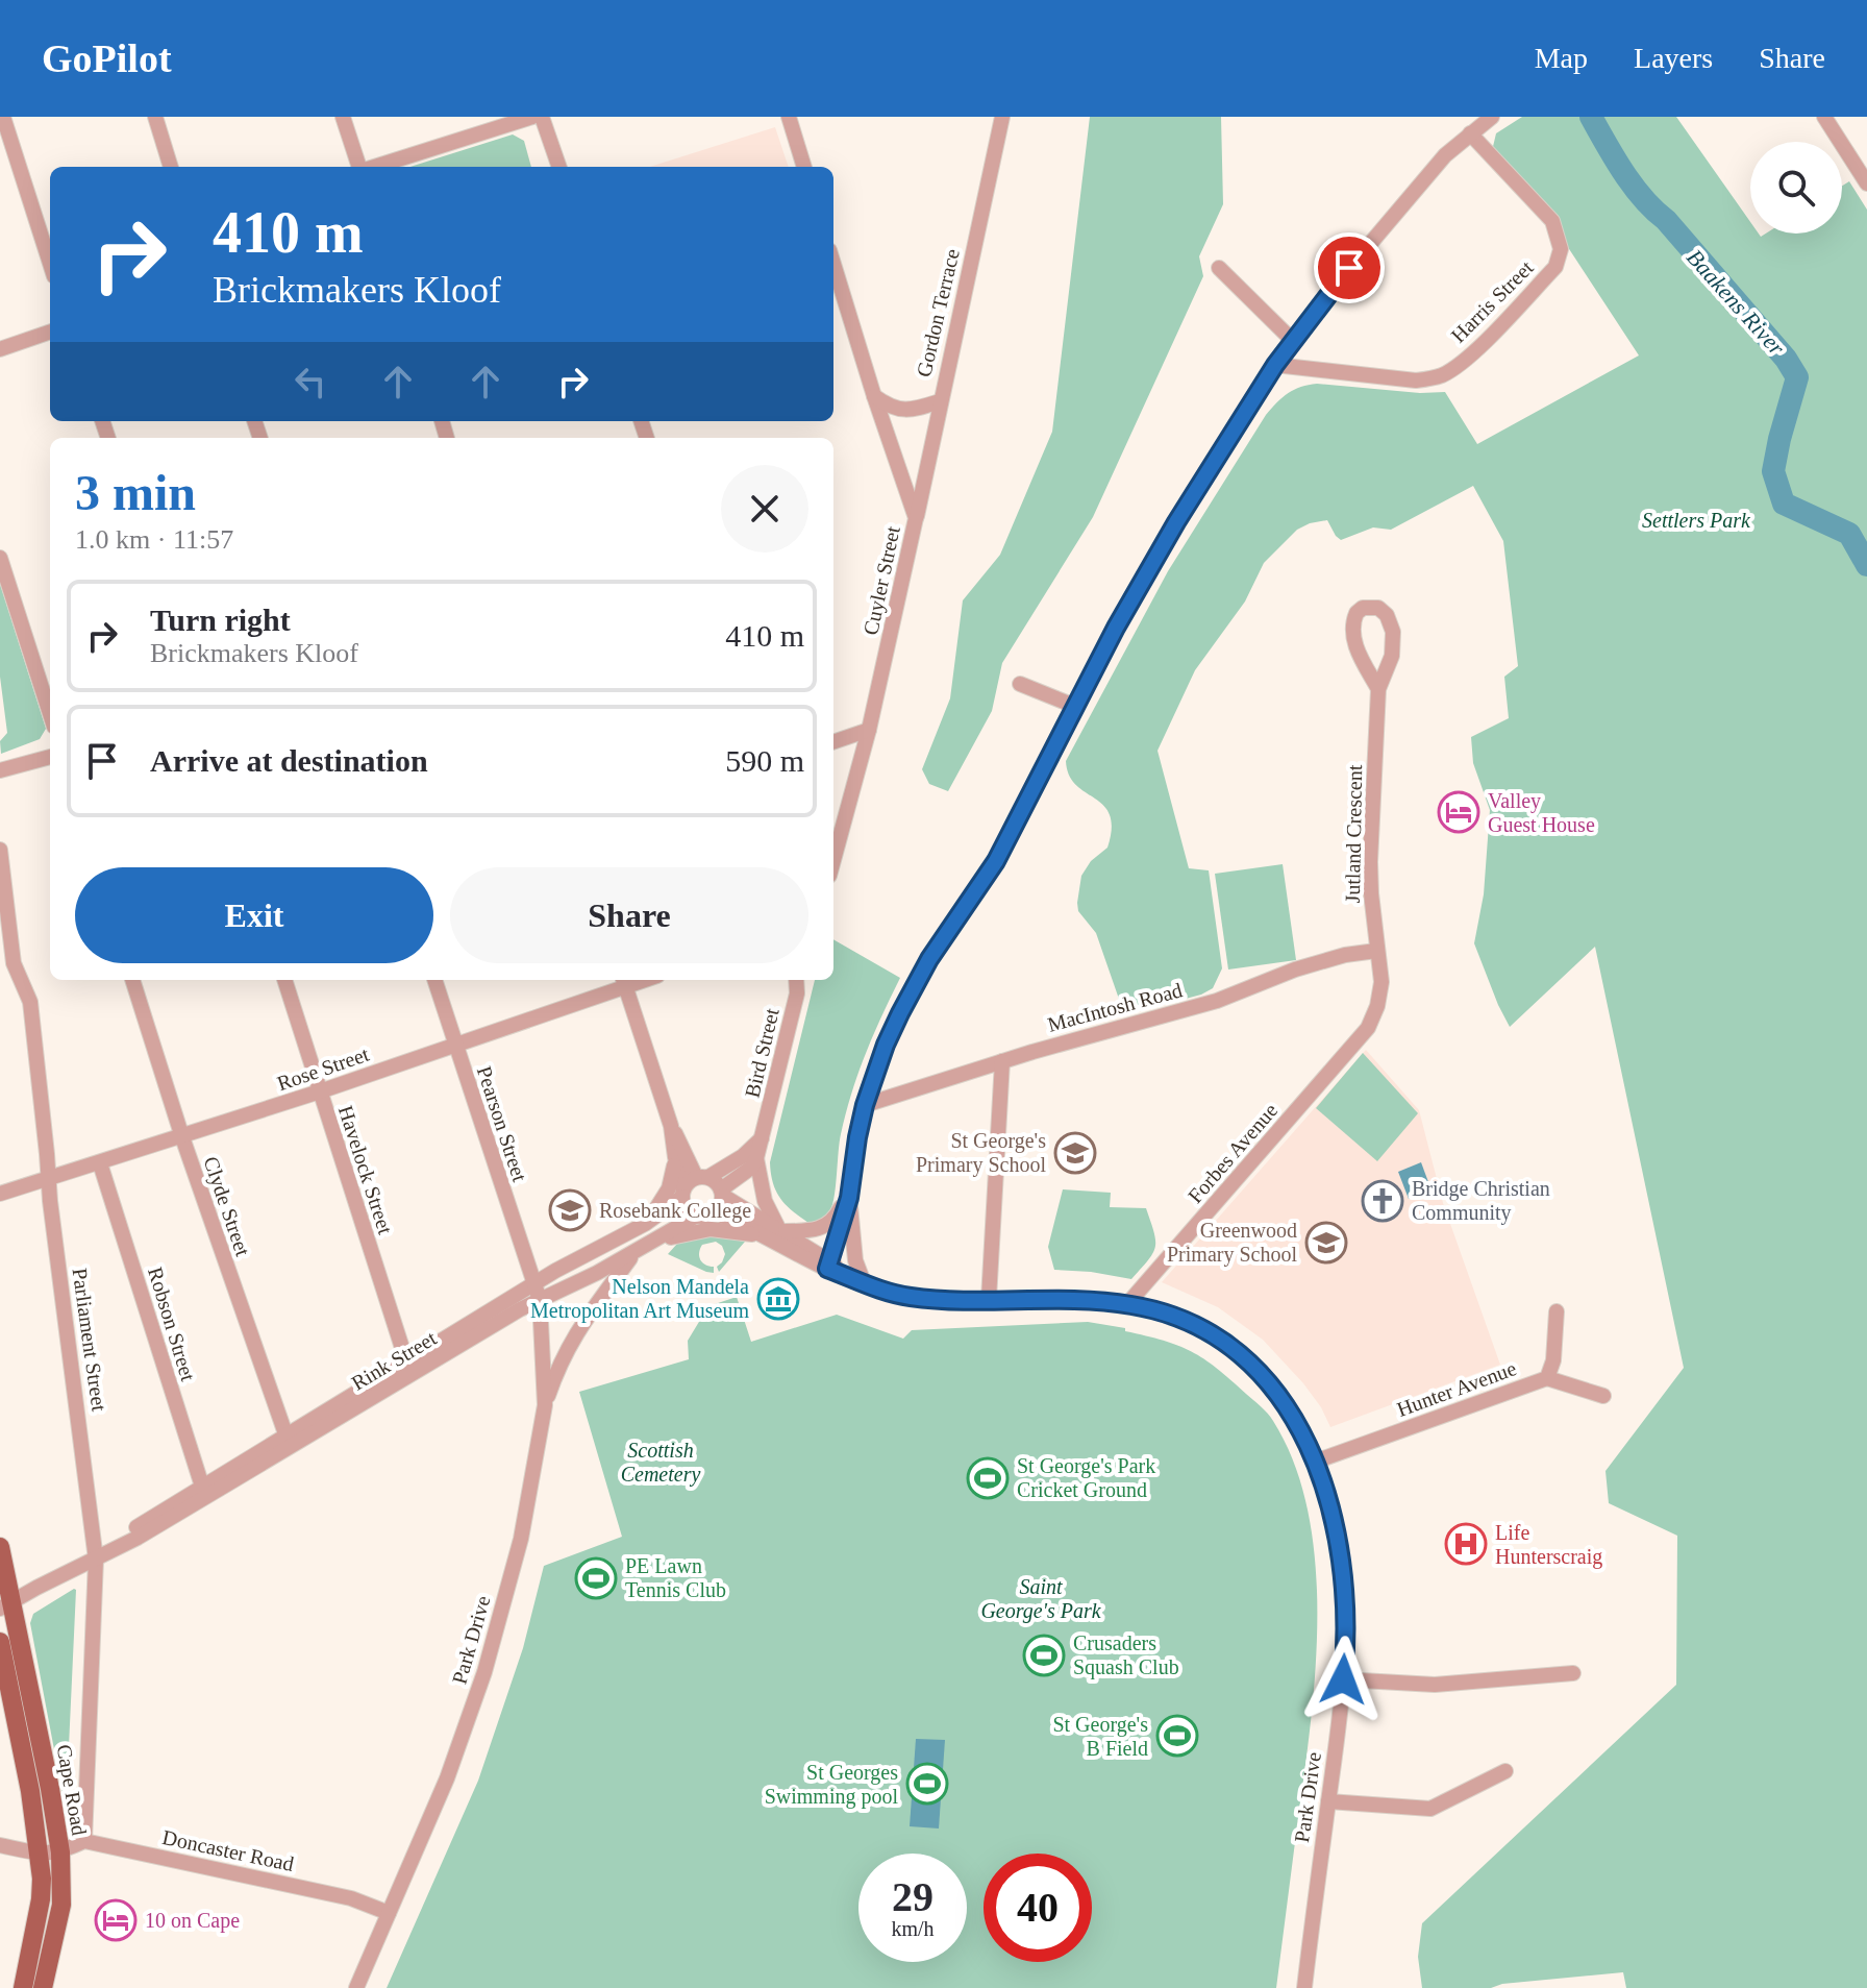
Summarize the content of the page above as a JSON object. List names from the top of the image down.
{
  "streets": {
    "main road": ["Cape Road"],
    "street": [
      "Harris Street",
      "Gordon Terrace",
      "Cuyler Street",
      "Jutland Crescent",
      "MacIntosh Road",
      "Bird Street",
      "Rose Street",
      "Pearson Street",
      "Forbes Avenue",
      "Havelock Street",
      "Clyde Street",
      "Robson Street",
      "Parliament Street",
      "Rink Street",
      "Hunter Avenue",
      "Park Drive",
      "Doncaster Road"
    ]
  },
  "crossings": [
    ["Gordon Terrace", "Cuyler Street"],
    ["Jutland Crescent", "MacIntosh Road"],
    ["Jutland Crescent", "Forbes Avenue"],
    ["Rose Street", "Pearson Street"],
    ["Rose Street", "Havelock Street"],
    ["Rose Street", "Clyde Street"],
    ["Rose Street", "Robson Street"],
    ["Rose Street", "Parliament Street"],
    ["Pearson Street", "Rink Street"],
    ["Pearson Street", "Park Drive"],
    ["Forbes Avenue", "Park Drive"],
    ["Havelock Street", "Rink Street"],
    ["Clyde Street", "Rink Street"],
    ["Robson Street", "Rink Street"],
    ["Parliament Street", "Rink Street"],
    ["Parliament Street", "Doncaster Road"],
    ["Rink Street", "Park Drive"],
    ["Rink Street", "Cape Road"],
    ["Hunter Avenue", "Park Drive"],
    ["Park Drive", "Doncaster Road"]
  ],
  "water": ["Baakens River"],
  "parks": ["Settlers Park", "Scottish Cemetery", "Saint George's Park"],
  "places": {
    "hotel": ["Valley Guest House", "10 on Cape"],
    "school or university": ["St George's Primary School", "Rosebank College", "Greenwood Primary School"],
    "church": ["Bridge Christian Community"],
    "museum": ["Nelson Mandela Metropolitan Art Museum"],
    "sports": [
      "St George's Park Cricket Ground",
      "PE Lawn Tennis Club",
      "Crusaders Squash Club",
      "St George's B Field",
      "St Georges Swimming pool"
    ],
    "hospital": ["Life Hunterscraig"]
  },
  "page": {
    "header": "GoPilot",
    "nav": ["Map", "Layers", "Share"],
    "turn": ["410 m", "Brickmakers Kloof"],
    "heading": ["3 min", "1.0 km · 11:57"],
    "list": [
      {
        "name": "Turn right",
        "note": "Brickmakers Kloof",
        "value": "410 m"
      },
      {
        "name": "Arrive at destination",
        "value": "590 m"
      }
    ],
    "buttons": ["Exit", "Share"],
    "speed": "29 km/h",
    "limit": "40"
  }
}
